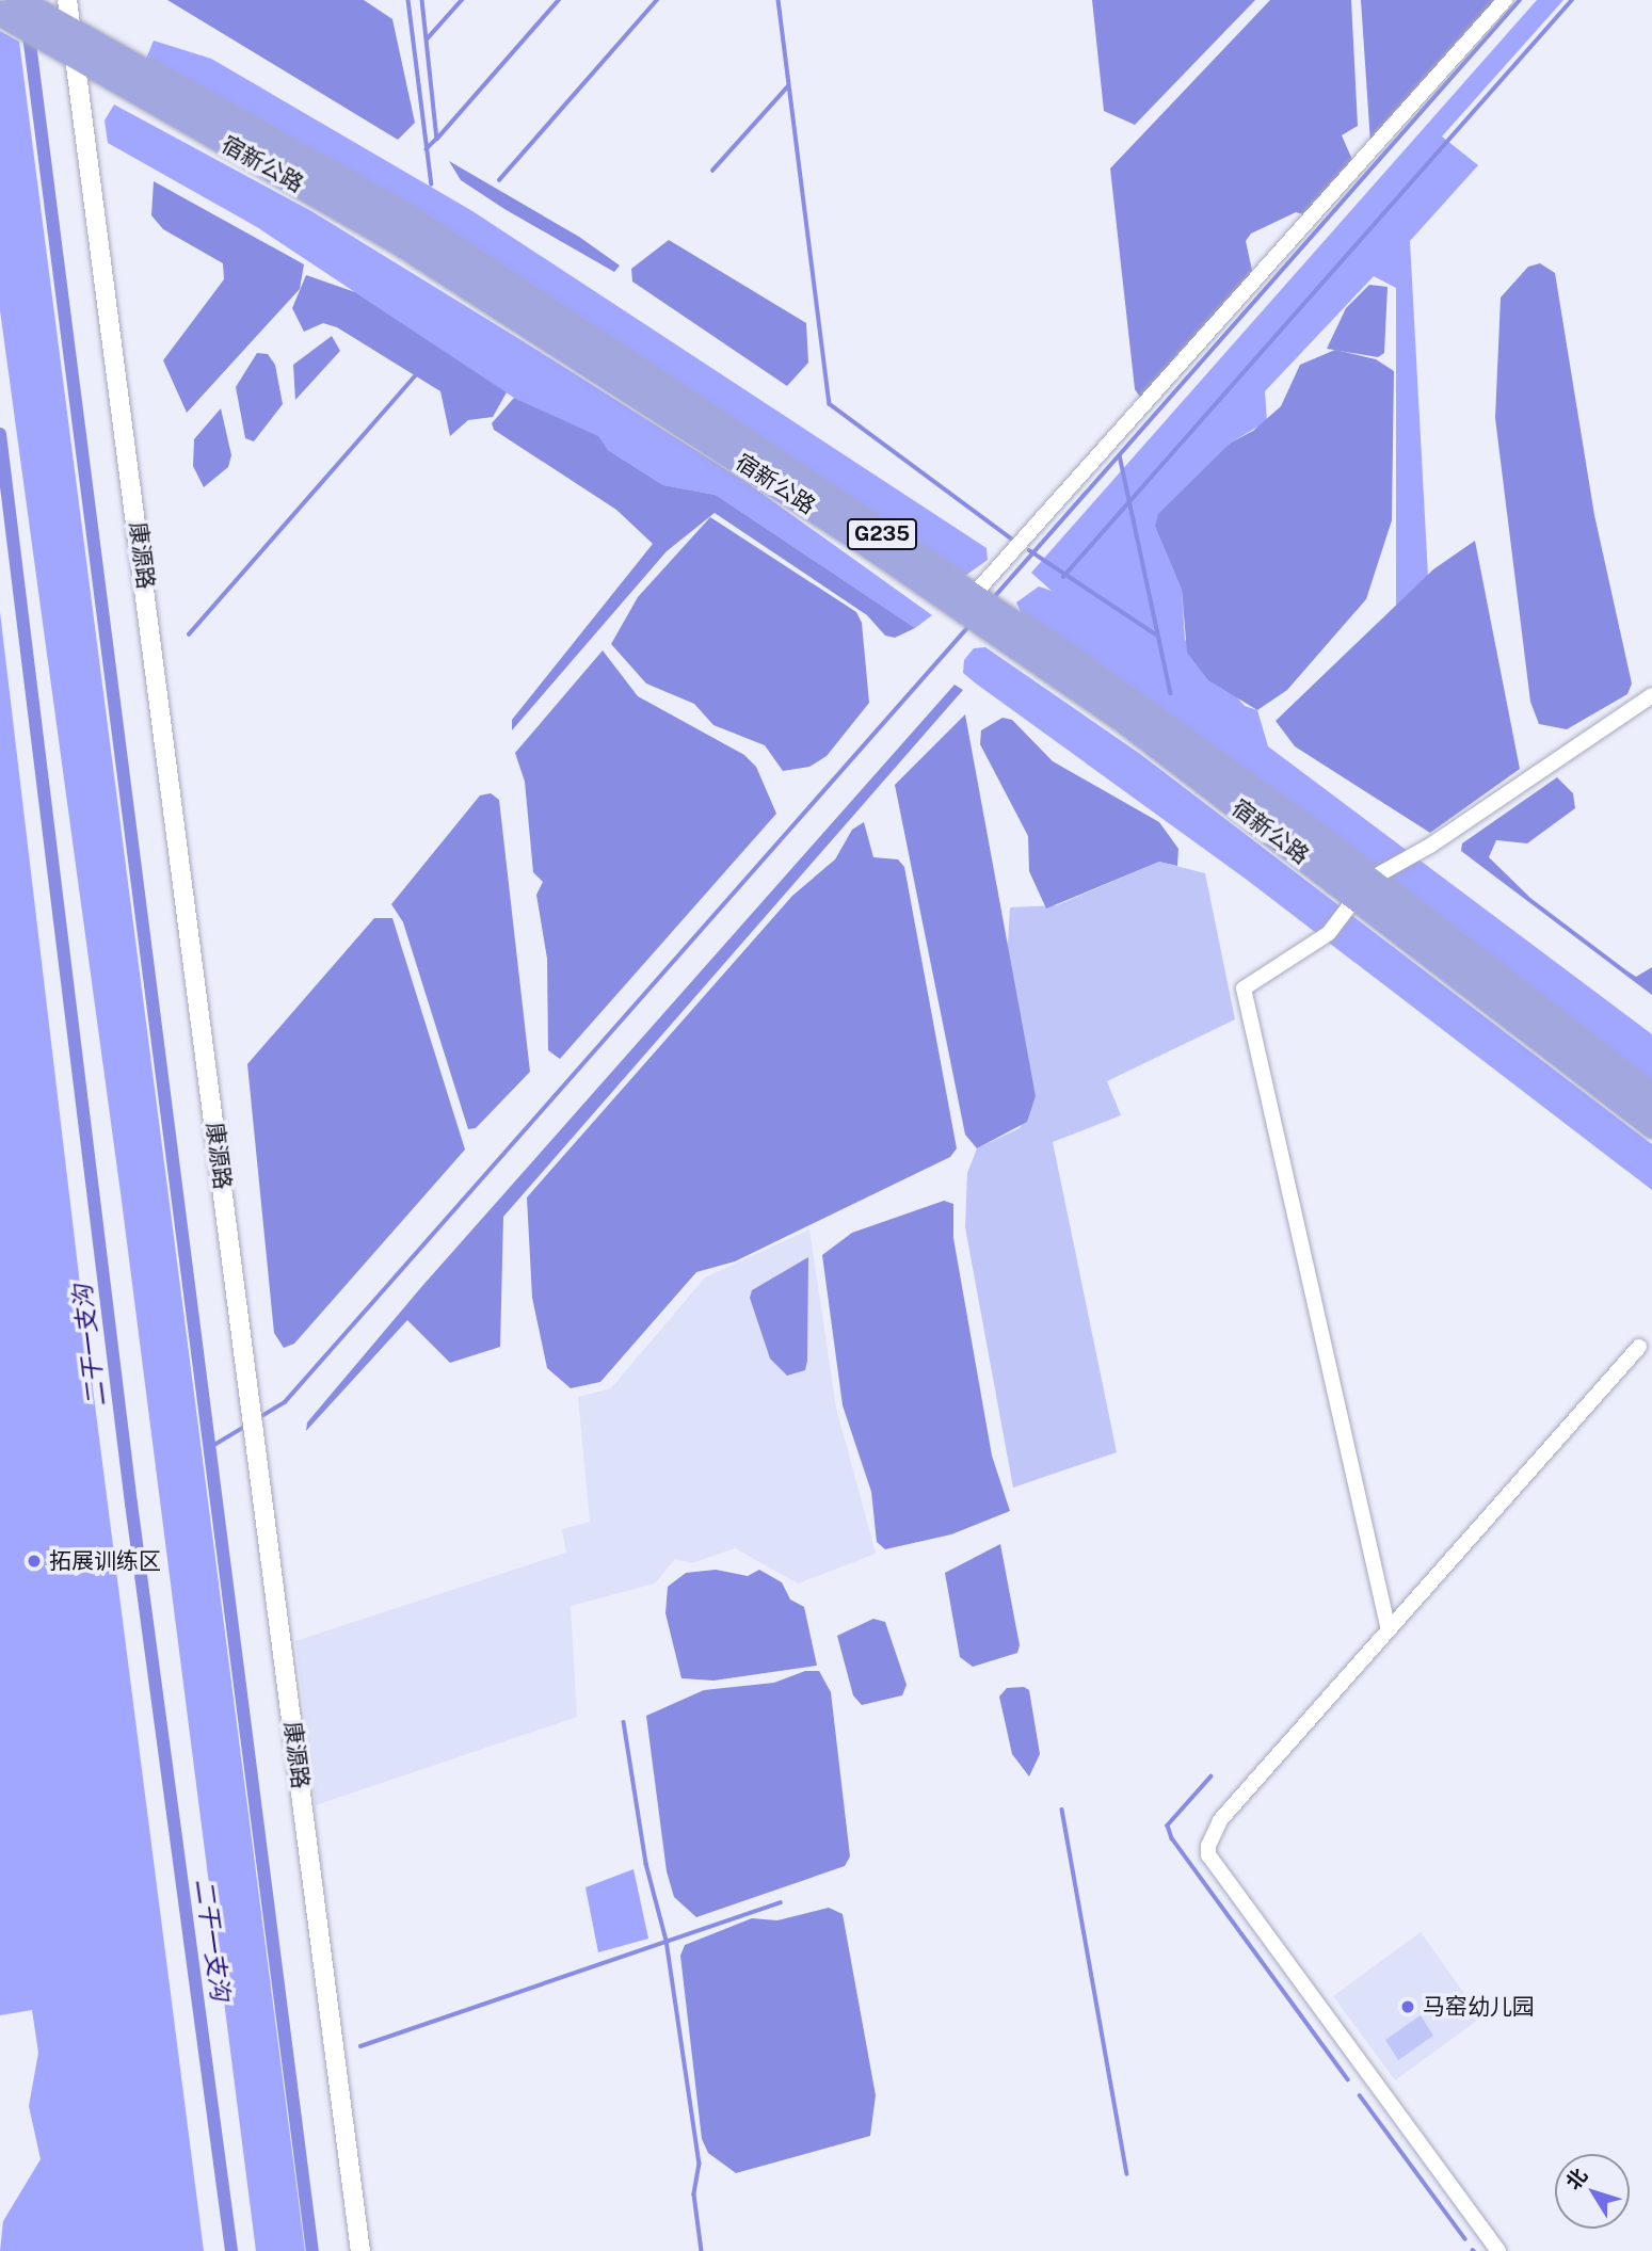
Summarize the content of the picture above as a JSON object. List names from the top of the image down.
{
  "streets": {
    "highway": ["宿新公路", "G235"],
    "street": ["康源路"]
  },
  "crossings": [
    ["宿新公路", "康源路"]
  ],
  "water": ["二干一支沟"],
  "places": ["拓展训练区", "马窑幼儿园"],
  "north": "top left"
}
